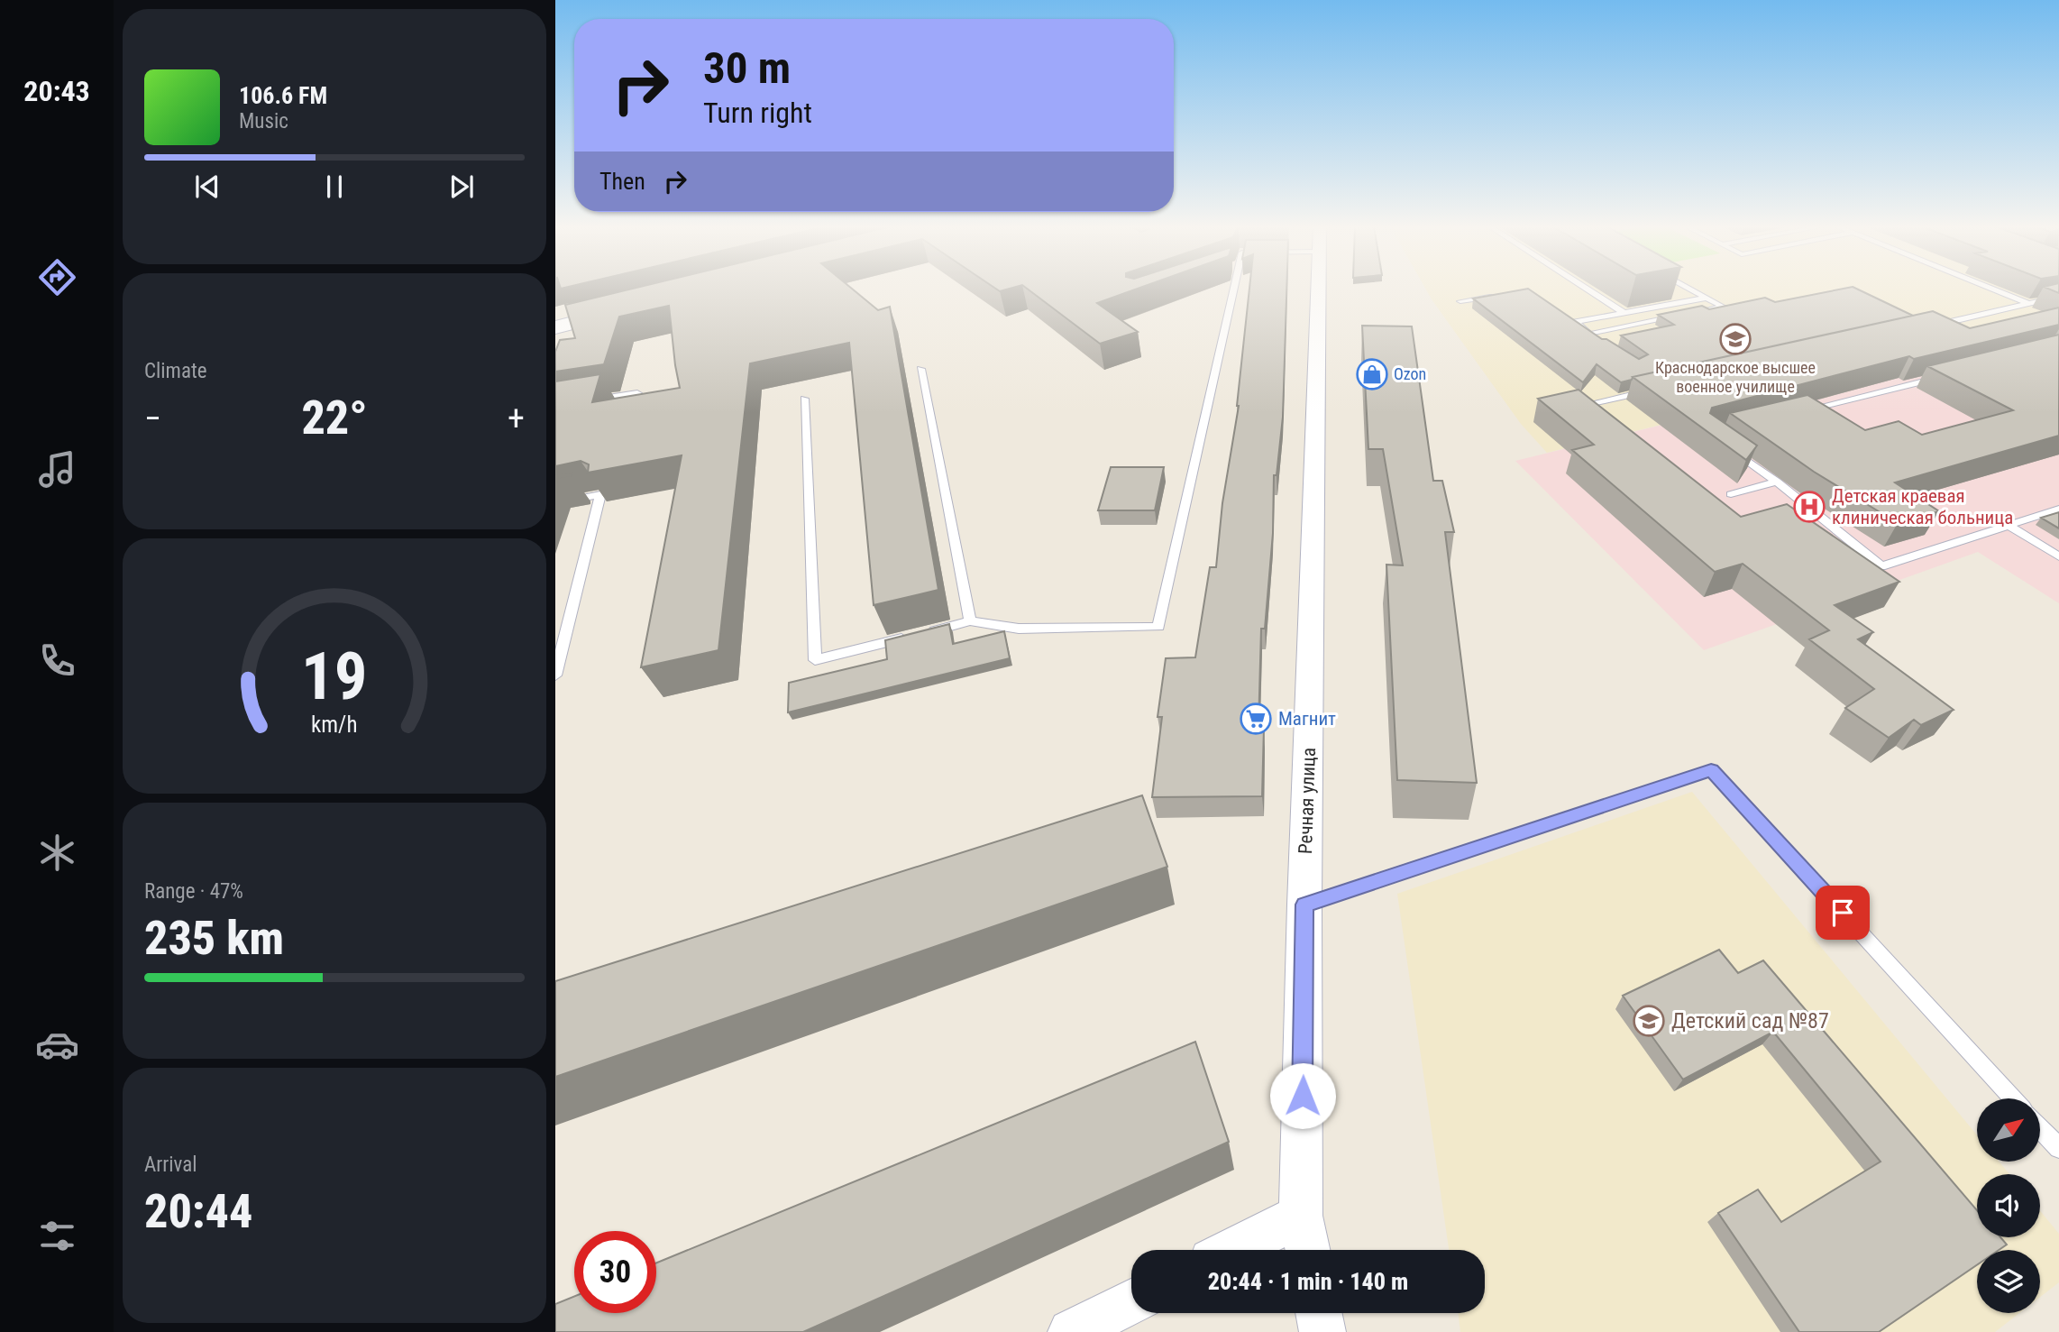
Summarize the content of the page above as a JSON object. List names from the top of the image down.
{
  "streets": {
    "street": ["Речная улица"]
  },
  "places": {
    "school or university": ["Краснодарское высшее военное училище", "Детский сад №87"],
    "shop": ["Ozon"],
    "hospital": ["Детская краевая клиническая больница"],
    "supermarket": ["Магнит"]
  },
  "north": "top right",
  "page": {
    "tabs": "20:43",
    "turn": ["30 m", "Turn right"],
    "song": ["106.6 FM", "Music"],
    "then": "Then",
    "tile": [
      "Climate",
      ["Range · 47%", "235 km"],
      ["Arrival", "20:44"]
    ],
    "heat": ["−", "22°", "+"],
    "limit": "30",
    "trip": "20:44 · 1 min · 140 m",
    "gauge": ["19", "km/h"]
  }
}
